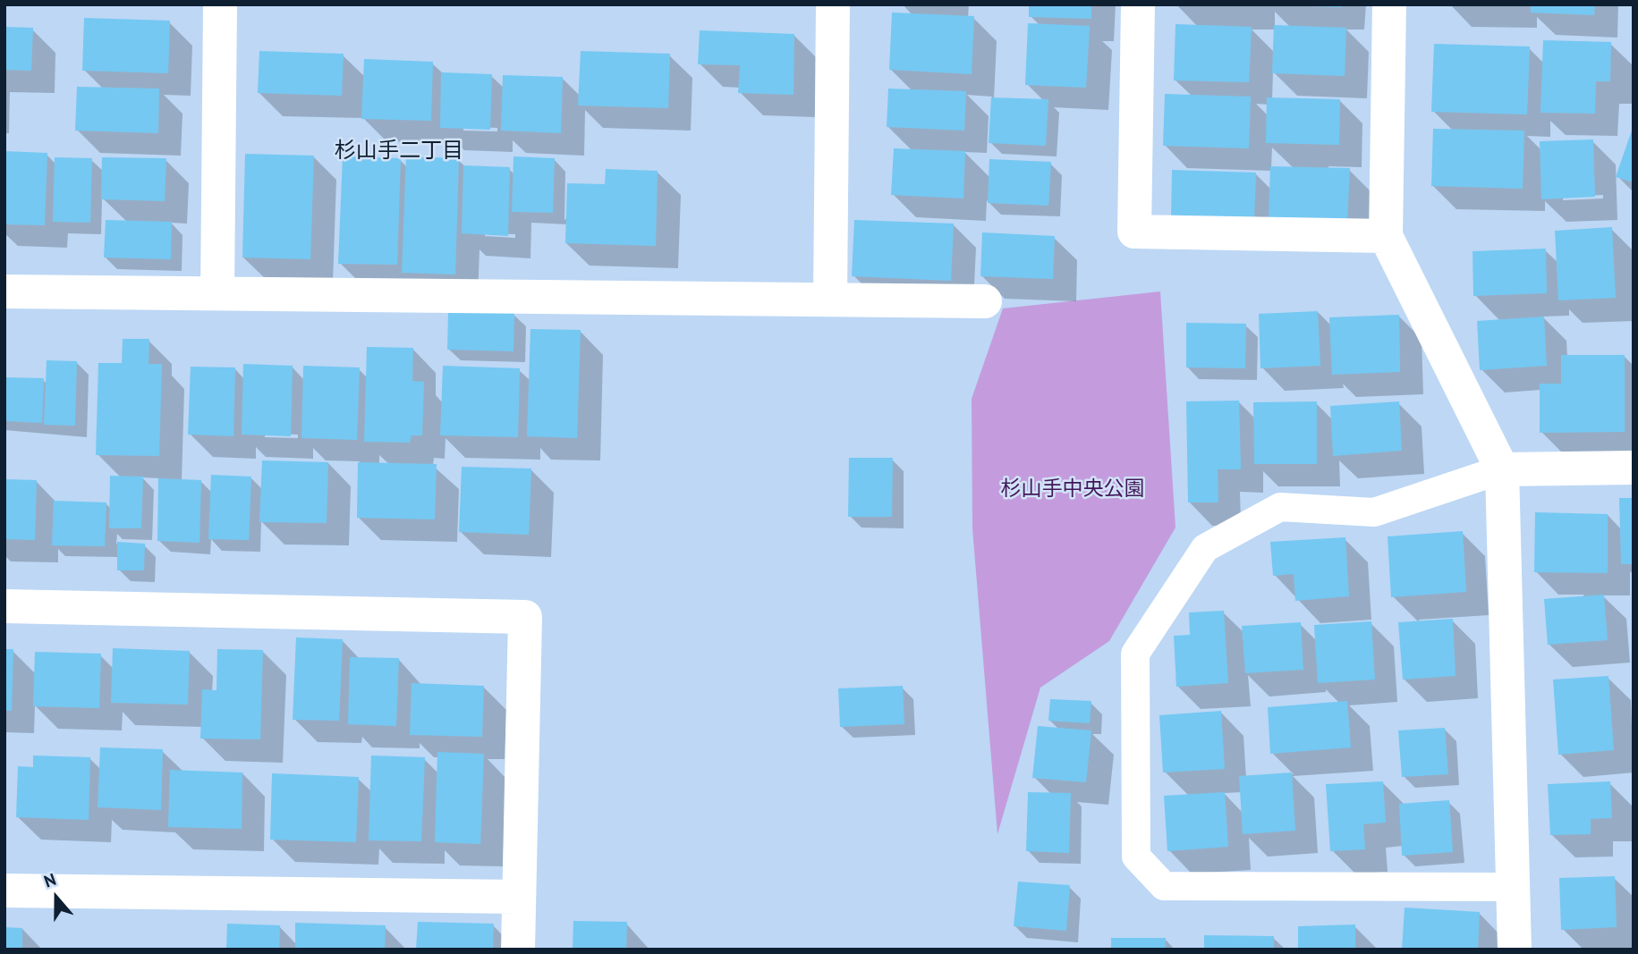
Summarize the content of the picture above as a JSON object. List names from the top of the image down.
{
  "districts": ["杉山手二丁目"],
  "parks": ["杉山手中央公園"],
  "north": "top"
}
